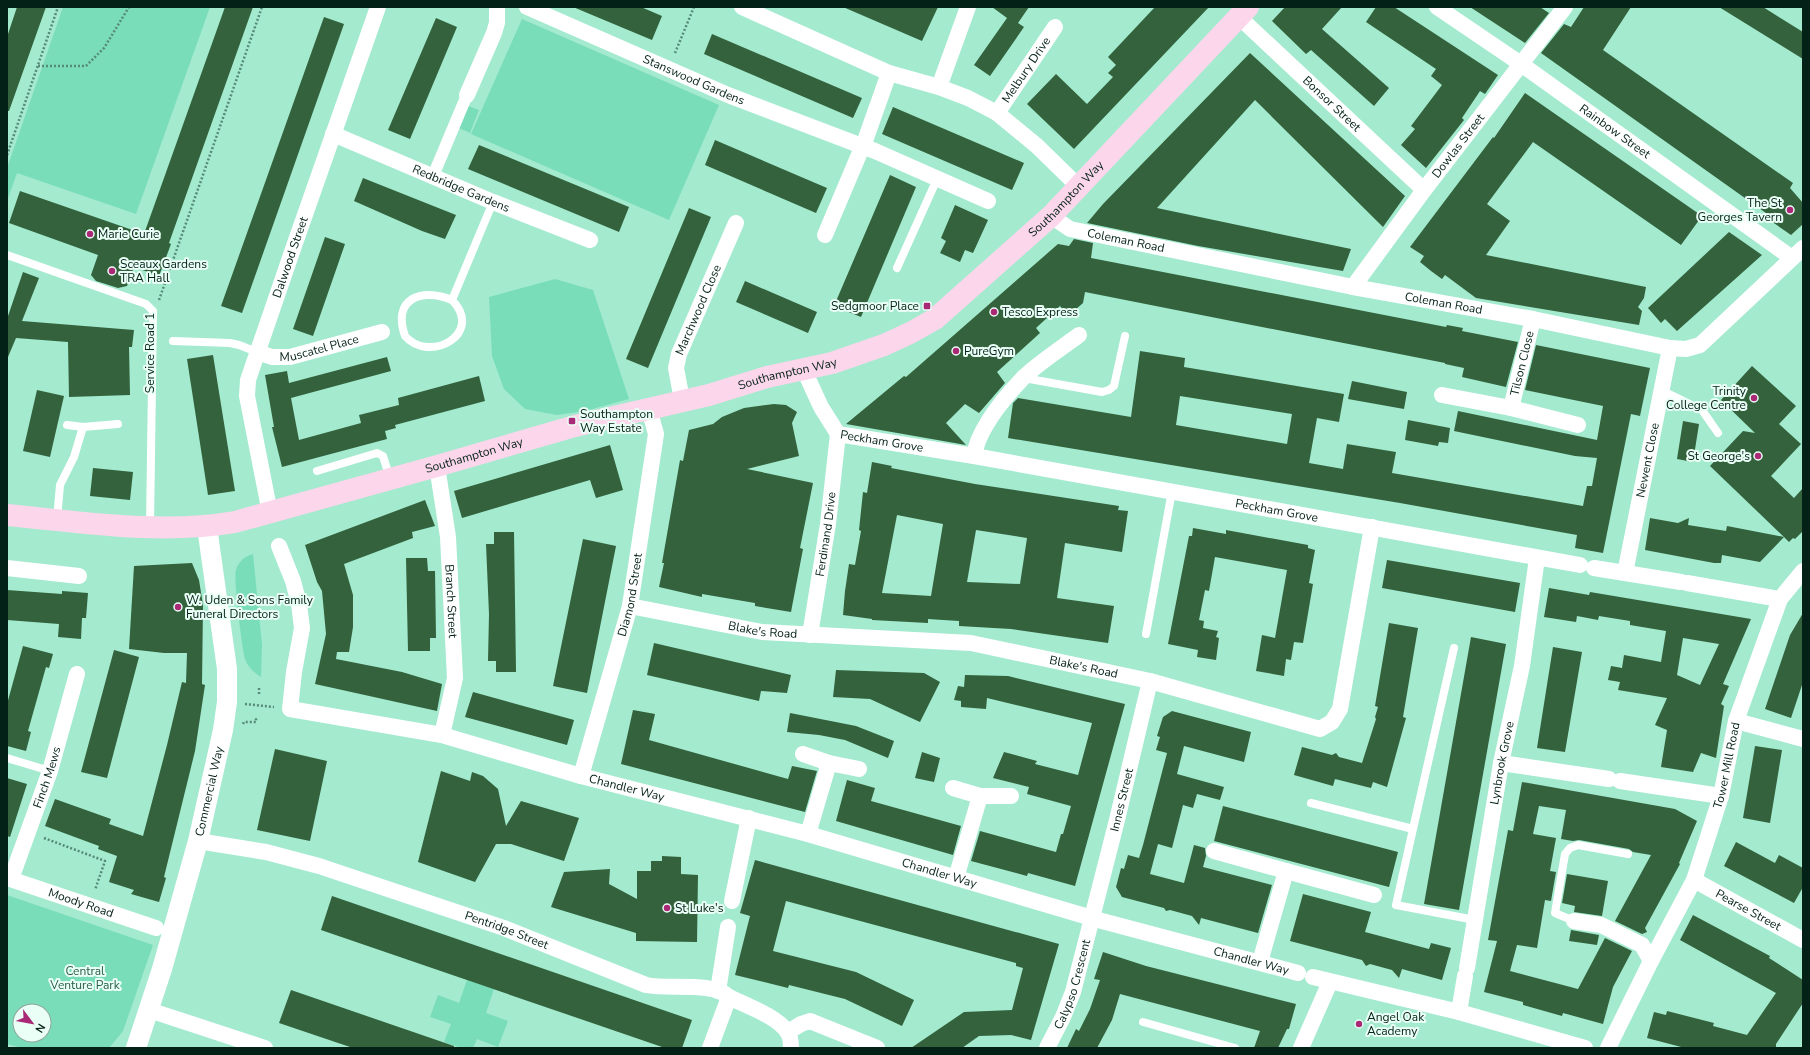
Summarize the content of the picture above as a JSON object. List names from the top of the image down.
{
  "streets": {
    "main road": ["Southampton Way"],
    "street": [
      "Melbury Drive",
      "Stanswood Gardens",
      "Bonsor Street",
      "Rainbow Street",
      "Dowlas Street",
      "Redbridge Gardens",
      "Coleman Road",
      "Dalwood Street",
      "Marchwood Close",
      "Muscatel Place",
      "Tilson Close",
      "Peckham Grove",
      "Newent Close",
      "Ferdinand Drive",
      "Diamond Street",
      "Branch Street",
      "Blake's Road",
      "Lynbrook Grove",
      "Tower Mill Road",
      "Finch Mews",
      "Chandler Way",
      "Commercial Way",
      "Innes Street",
      "Moody Road",
      "Pearse Street",
      "Pentridge Street",
      "Calypso Crescent"
    ],
    "lane": ["Service Road 1"]
  },
  "crossings": [
    ["Bonsor Street", "Dowlas Street"],
    ["Bonsor Street", "Southampton Way"],
    ["Rainbow Street", "Dowlas Street"],
    ["Rainbow Street", "Coleman Road"],
    ["Dowlas Street", "Coleman Road"],
    ["Redbridge Gardens", "Dalwood Street"],
    ["Southampton Way", "Coleman Road"],
    ["Southampton Way", "Dalwood Street"],
    ["Southampton Way", "Marchwood Close"],
    ["Southampton Way", "Service Road 1"],
    ["Southampton Way", "Peckham Grove"],
    ["Southampton Way", "Diamond Street"],
    ["Southampton Way", "Branch Street"],
    ["Southampton Way", "Commercial Way"],
    ["Coleman Road", "Tilson Close"],
    ["Coleman Road", "Newent Close"],
    ["Dalwood Street", "Muscatel Place"],
    ["Peckham Grove", "Newent Close"],
    ["Peckham Grove", "Ferdinand Drive"],
    ["Peckham Grove", "Blake's Road"],
    ["Peckham Grove", "Lynbrook Grove"],
    ["Ferdinand Drive", "Blake's Road"],
    ["Diamond Street", "Blake's Road"],
    ["Diamond Street", "Chandler Way"],
    ["Branch Street", "Chandler Way"],
    ["Blake's Road", "Innes Street"],
    ["Lynbrook Grove", "Chandler Way"],
    ["Tower Mill Road", "Pearse Street"],
    ["Finch Mews", "Moody Road"],
    ["Chandler Way", "Innes Street"],
    ["Chandler Way", "Calypso Crescent"],
    ["Commercial Way", "Pentridge Street"],
    ["Innes Street", "Calypso Crescent"]
  ],
  "parks": ["Central Venture Park"],
  "places": {
    "other": [
      "The St Georges Tavern",
      "Marie Curie",
      "Sceaux Gardens TRA Hall",
      "Tesco Express",
      "PureGym",
      "Trinity College Centre",
      "St George's",
      "W. Uden & Sons Family Funeral Directors",
      "St Luke's",
      "Angel Oak Academy"
    ],
    "transit": ["Sedgmoor Place", "Southampton Way Estate"]
  },
  "north": "bottom right"
}
